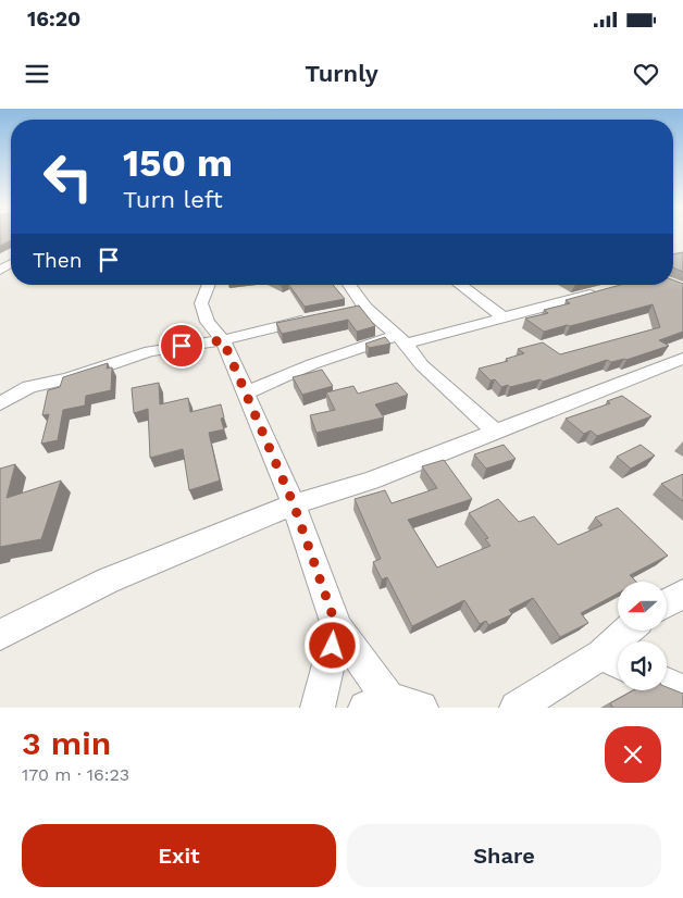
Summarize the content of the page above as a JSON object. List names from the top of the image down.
{
  "north": "left",
  "page": {
    "status": "16:20",
    "header": "Turnly",
    "turn": ["150 m", "Turn left"],
    "then": "Then",
    "heading": ["3 min", "170 m · 16:23"],
    "buttons": ["Exit", "Share"]
  }
}
